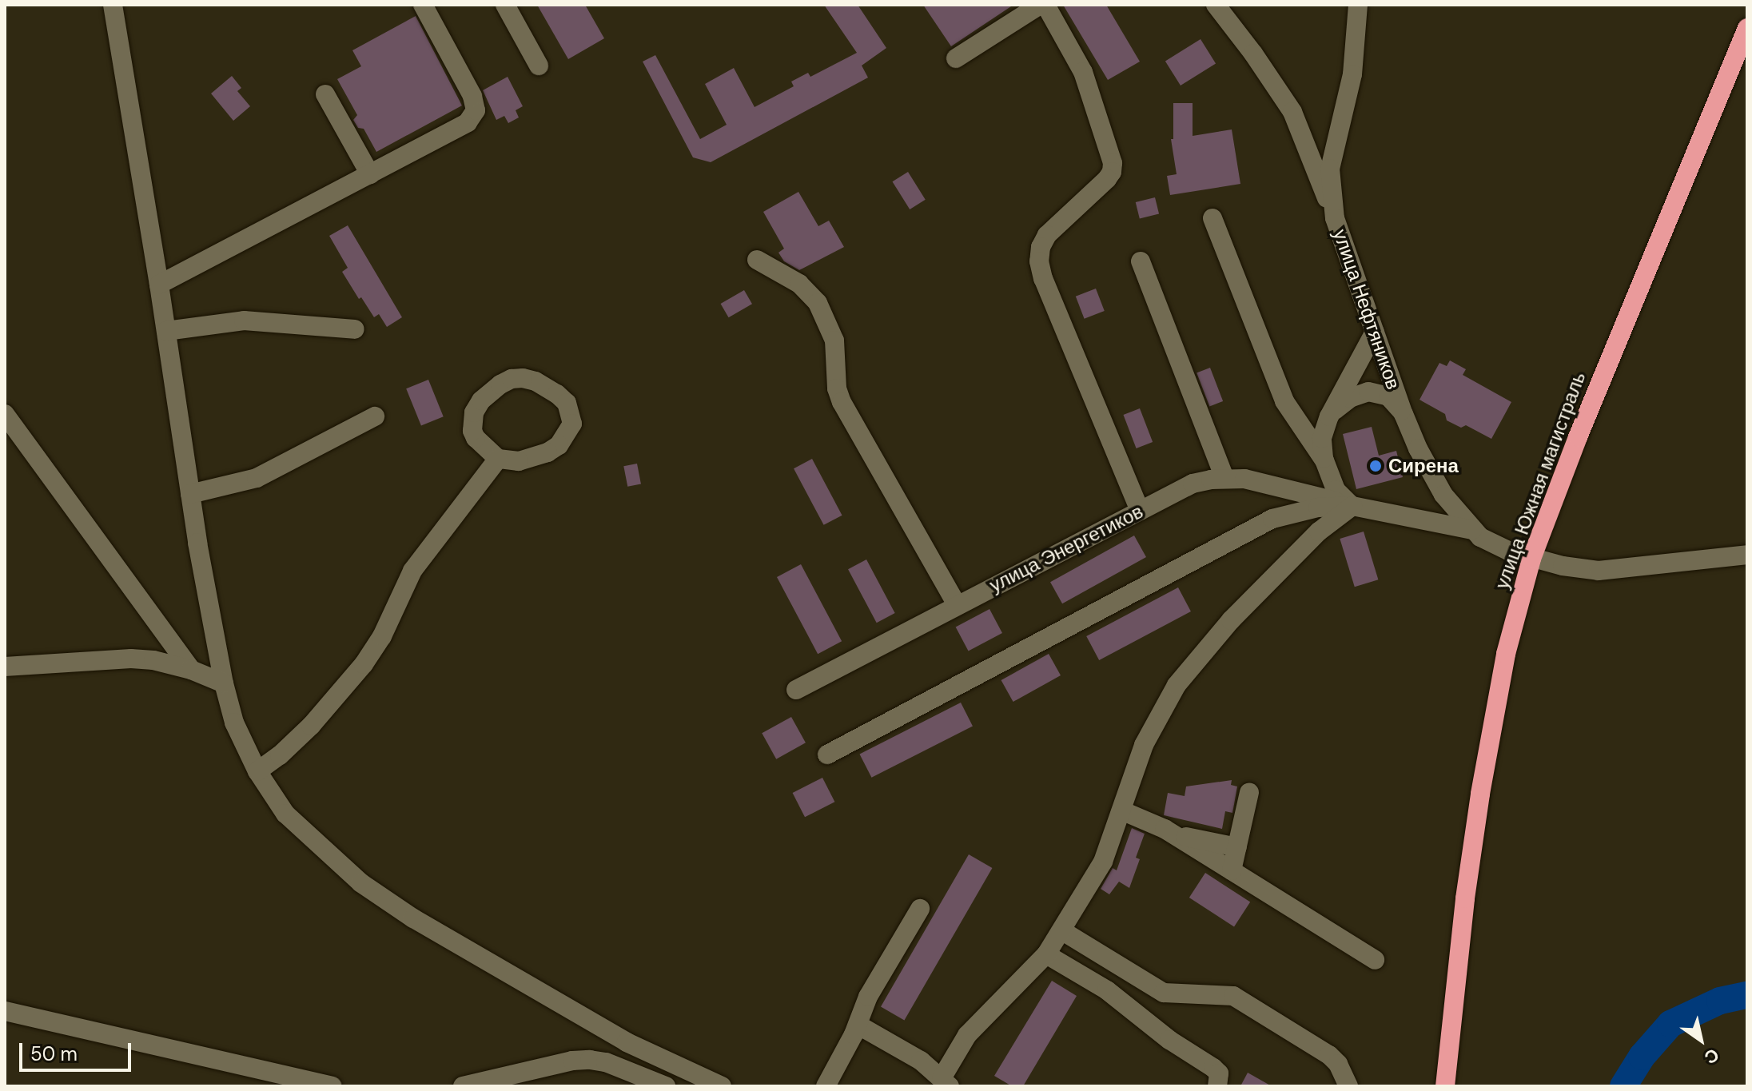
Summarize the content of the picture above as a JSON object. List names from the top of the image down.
{
  "streets": {
    "highway": ["улица Южная магистраль"],
    "street": ["улица Нефтяников", "улица Энергетиков"]
  },
  "crossings": [
    ["улица Нефтяников", "улица Южная магистраль"]
  ],
  "places": ["Сирена"],
  "scale_bar": "50 m",
  "north": "bottom right"
}
